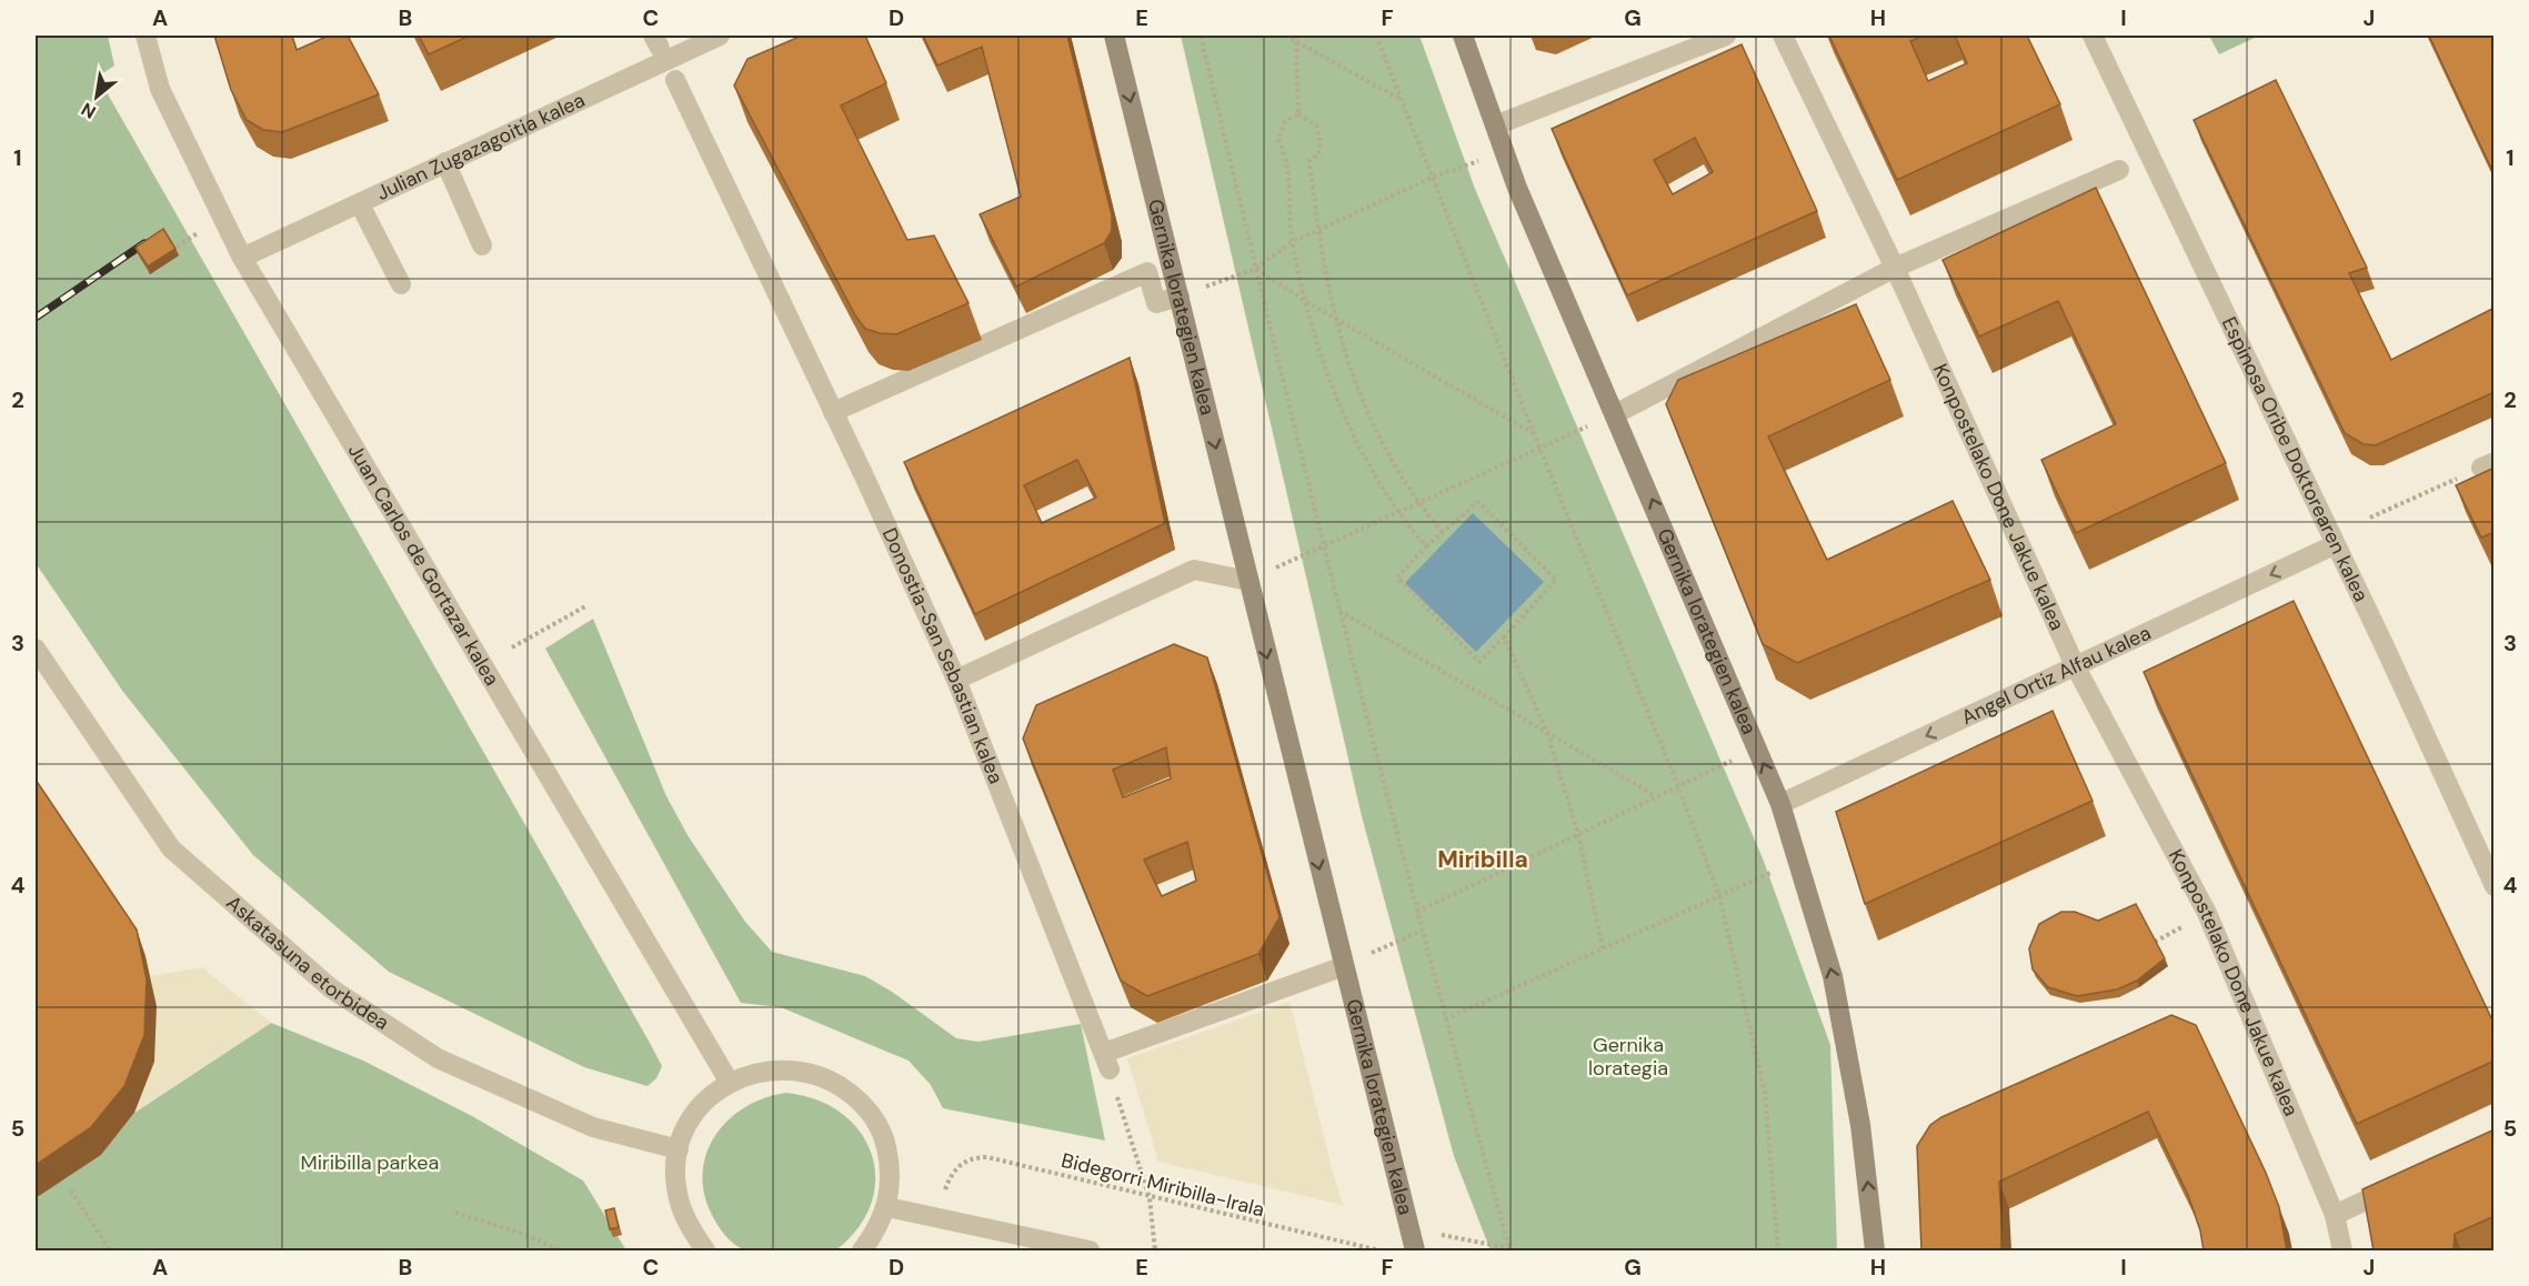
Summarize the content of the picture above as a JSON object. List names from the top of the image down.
{
  "streets": {
    "main road": ["Gernika lorategien kalea"],
    "street": [
      "Julian Zugazagoitia kalea",
      "Espinosa Oribe Doktorearen kalea",
      "Konpostelako Done Jakue kalea",
      "Juan Carlos de Gortazar kalea",
      "Donostia-San Sebastian kalea",
      "Angel Ortiz Alfau kalea",
      "Askatasuna etorbidea"
    ],
    "path": ["Bidegorri Miribilla-Irala"]
  },
  "crossings": [
    ["Julian Zugazagoitia kalea", "Juan Carlos de Gortazar kalea"],
    ["Gernika lorategien kalea", "Angel Ortiz Alfau kalea"],
    ["Espinosa Oribe Doktorearen kalea", "Angel Ortiz Alfau kalea"],
    ["Konpostelako Done Jakue kalea", "Angel Ortiz Alfau kalea"]
  ],
  "one_way": ["Angel Ortiz Alfau kalea"],
  "districts": ["Miribilla"],
  "parks": ["Gernika lorategia", "Miribilla parkea"],
  "north": "bottom left",
  "grid": {
    "columns": [
      "A",
      "B",
      "C",
      "D",
      "E",
      "F",
      "G",
      "H",
      "I",
      "J"
    ],
    "rows": [
      "1",
      "2",
      "3",
      "4",
      "5"
    ]
  }
}
